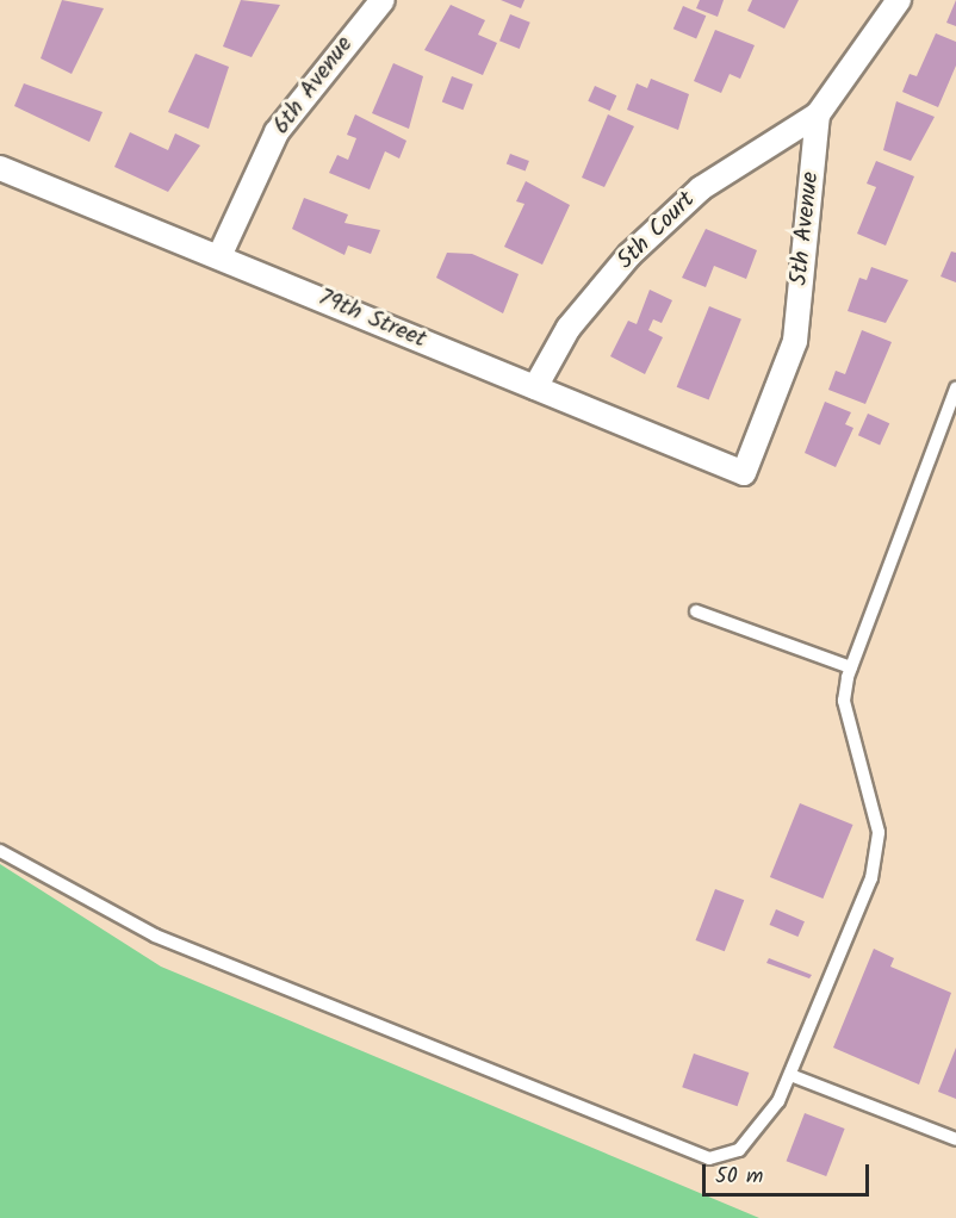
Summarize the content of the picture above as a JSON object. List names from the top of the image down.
{
  "streets": {
    "street": [
      "6th Avenue",
      "5th Avenue",
      "5th Court",
      "79th Street"
    ]
  },
  "crossings": [
    ["6th Avenue", "79th Street"],
    ["5th Avenue", "5th Court"],
    ["5th Avenue", "79th Street"],
    ["5th Court", "79th Street"]
  ],
  "scale_bar": "50 m"
}
